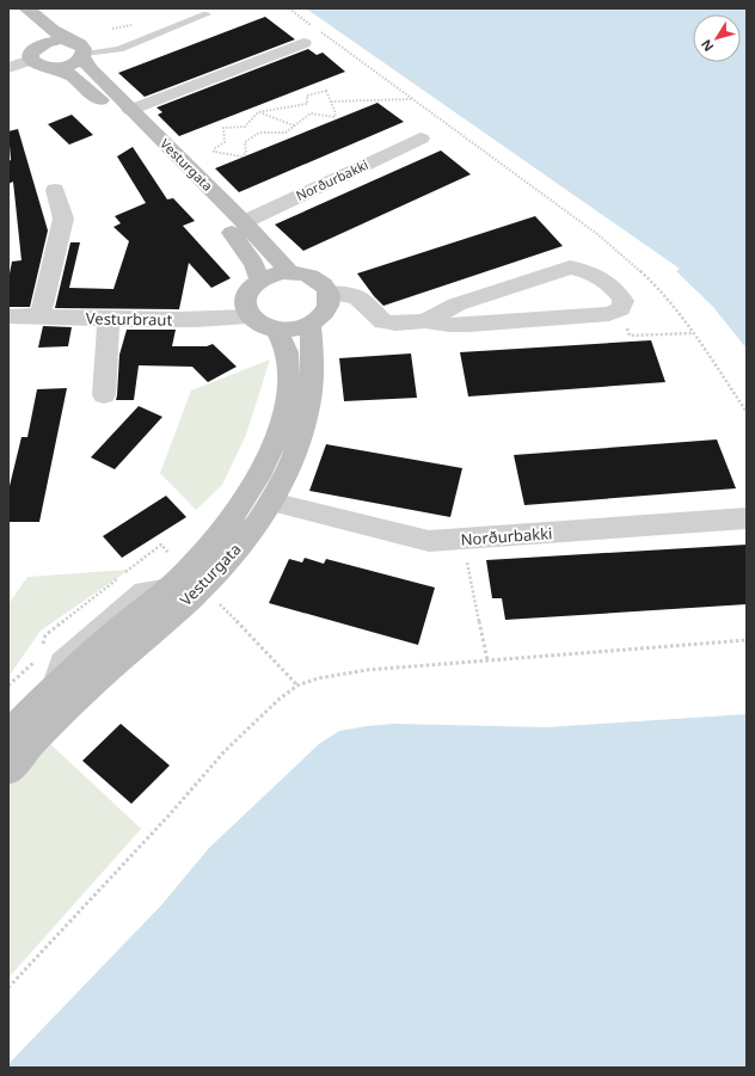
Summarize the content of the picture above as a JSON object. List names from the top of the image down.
{
  "streets": {
    "main road": ["Vesturgata"],
    "street": ["Norðurbakki", "Vesturbraut"]
  },
  "crossings": [
    ["Vesturgata", "Norðurbakki"],
    ["Vesturgata", "Vesturbraut"]
  ],
  "north": "bottom left"
}
